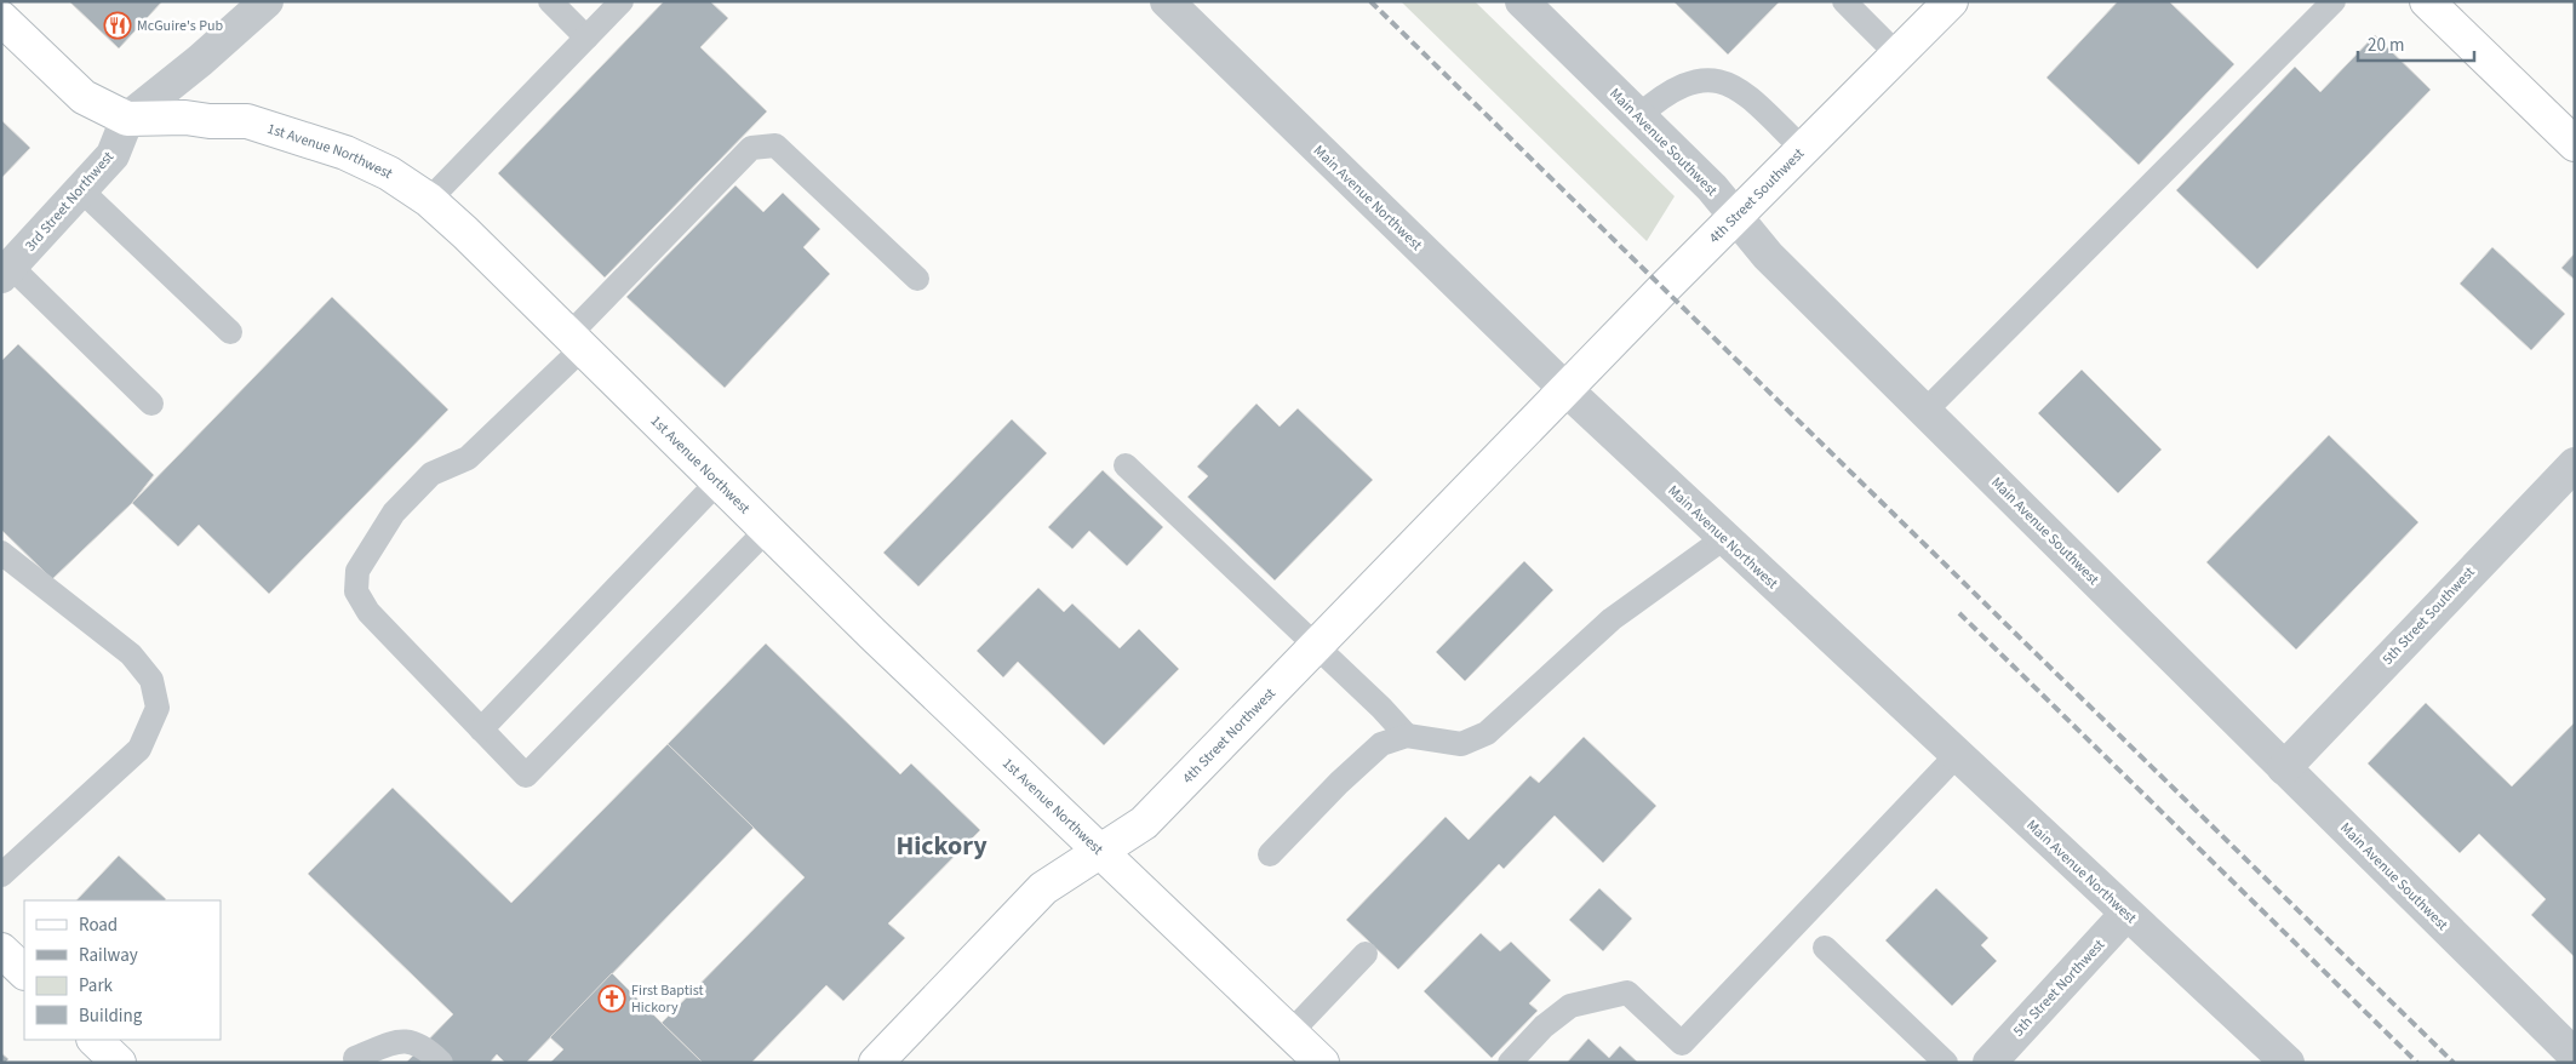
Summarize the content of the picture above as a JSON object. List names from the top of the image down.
{
  "streets": {
    "main road": ["1st Avenue Northwest", "4th Street Southwest", "4th Street Northwest"],
    "street": [
      "Main Avenue Southwest",
      "Main Avenue Northwest",
      "3rd Street Northwest",
      "5th Street Southwest",
      "5th Street Northwest"
    ]
  },
  "crossings": [
    ["Main Avenue Southwest", "4th Street Southwest"],
    ["Main Avenue Southwest", "5th Street Southwest"],
    ["1st Avenue Northwest", "3rd Street Northwest"],
    ["1st Avenue Northwest", "4th Street Northwest"],
    ["4th Street Southwest", "Main Avenue Northwest"],
    ["4th Street Southwest", "4th Street Northwest"],
    ["Main Avenue Northwest", "4th Street Northwest"],
    ["Main Avenue Northwest", "5th Street Northwest"]
  ],
  "districts": ["Hickory"],
  "places": {
    "restaurant": ["McGuire's Pub"],
    "church": ["First Baptist Hickory"]
  },
  "legend": [
    "Road",
    "Railway",
    "Park",
    "Building"
  ],
  "scale_bar": "20 m"
}
